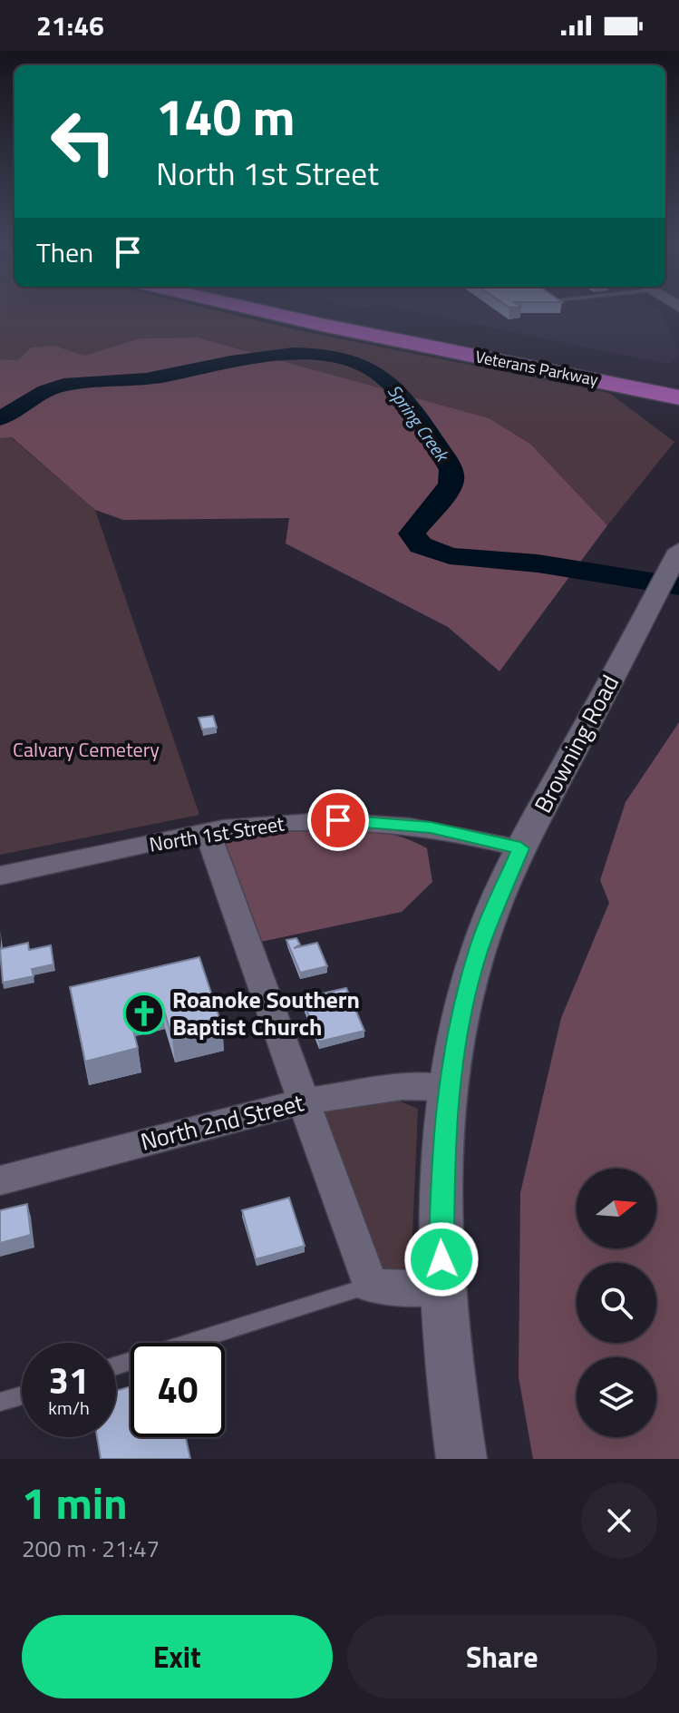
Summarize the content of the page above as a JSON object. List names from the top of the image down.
{
  "streets": {
    "highway": ["Veterans Parkway"],
    "street": ["Browning Road", "North 1st Street", "North 2nd Street"]
  },
  "crossings": [
    ["Browning Road", "North 1st Street"],
    ["Browning Road", "North 2nd Street"]
  ],
  "water": ["Spring Creek"],
  "parks": ["Calvary Cemetery"],
  "places": {
    "church": ["Roanoke Southern Baptist Church"]
  },
  "north": "right",
  "page": {
    "status": "21:46",
    "turn": ["140 m", "North 1st Street"],
    "then": "Then",
    "speed": "31 km/h",
    "limit": "40",
    "heading": ["1 min", "200 m · 21:47"],
    "buttons": ["Exit", "Share"]
  }
}
